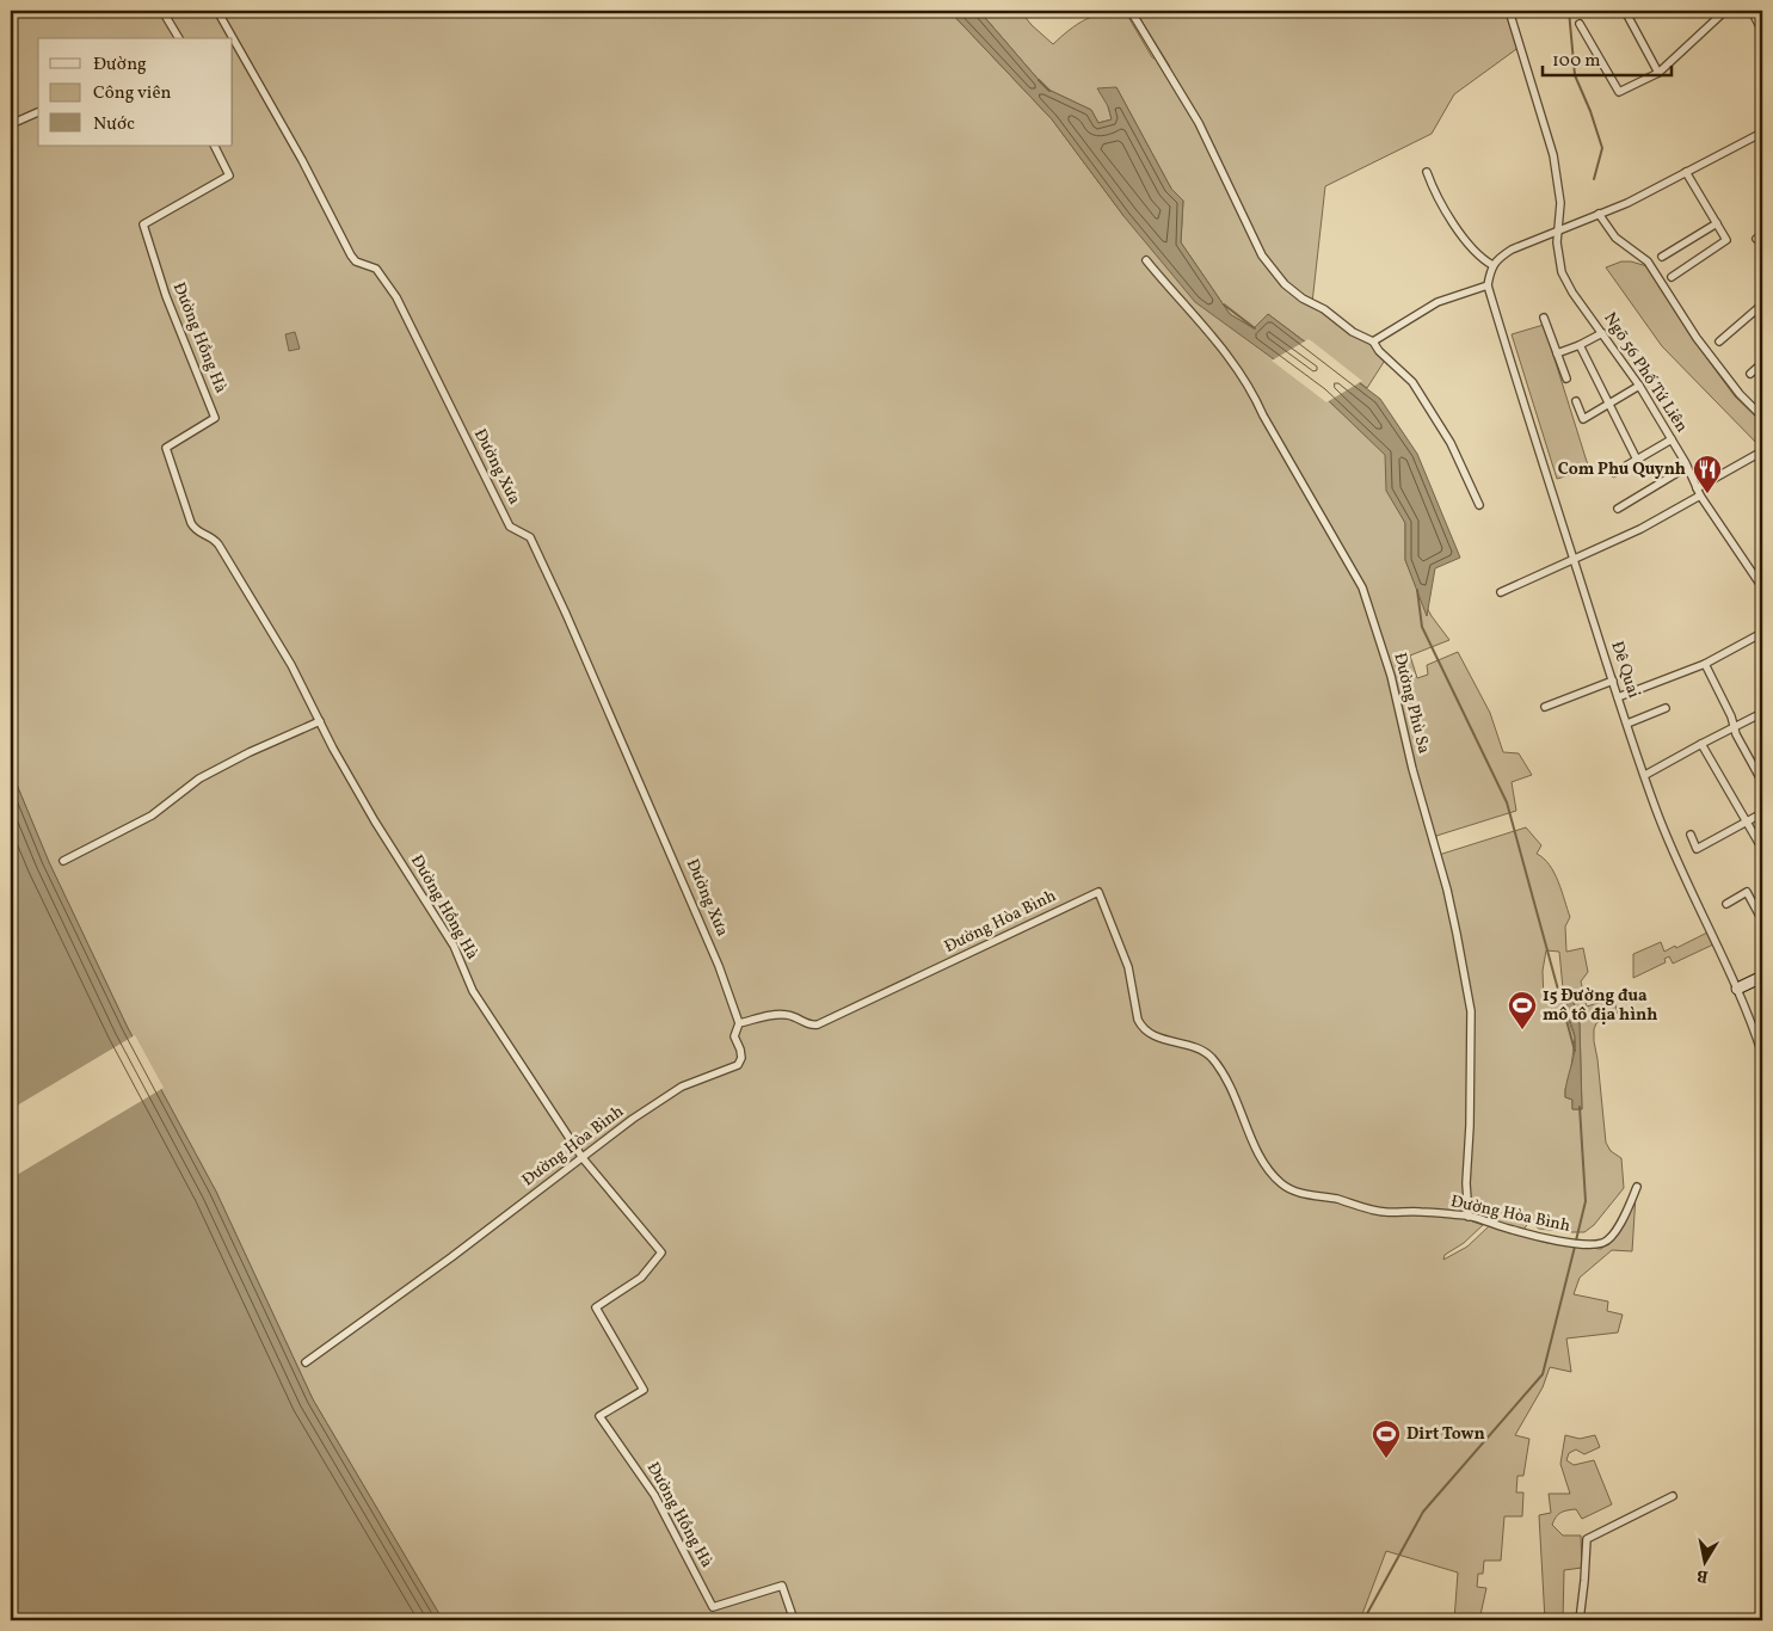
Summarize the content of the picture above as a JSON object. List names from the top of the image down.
{
  "streets": {
    "street": [
      "Đường Hồng Hà",
      "Ngõ 56 Phố Tứ Liên",
      "Đường Xưa",
      "Đê Quai",
      "Đường Phù Sa",
      "Đường Hòa Bình"
    ]
  },
  "crossings": [
    ["Đường Hồng Hà", "Đường Hòa Bình"],
    ["Đường Xưa", "Đường Hòa Bình"],
    ["Đường Phù Sa", "Đường Hòa Bình"]
  ],
  "places": {
    "restaurant": ["Com Phu Quynh"],
    "sports": ["15 Đường đua mô tô địa hình", "Dirt Town"]
  },
  "legend": ["Đường", "Công viên", "Nước"],
  "scale_bar": "100 m",
  "north": "bottom"
}
